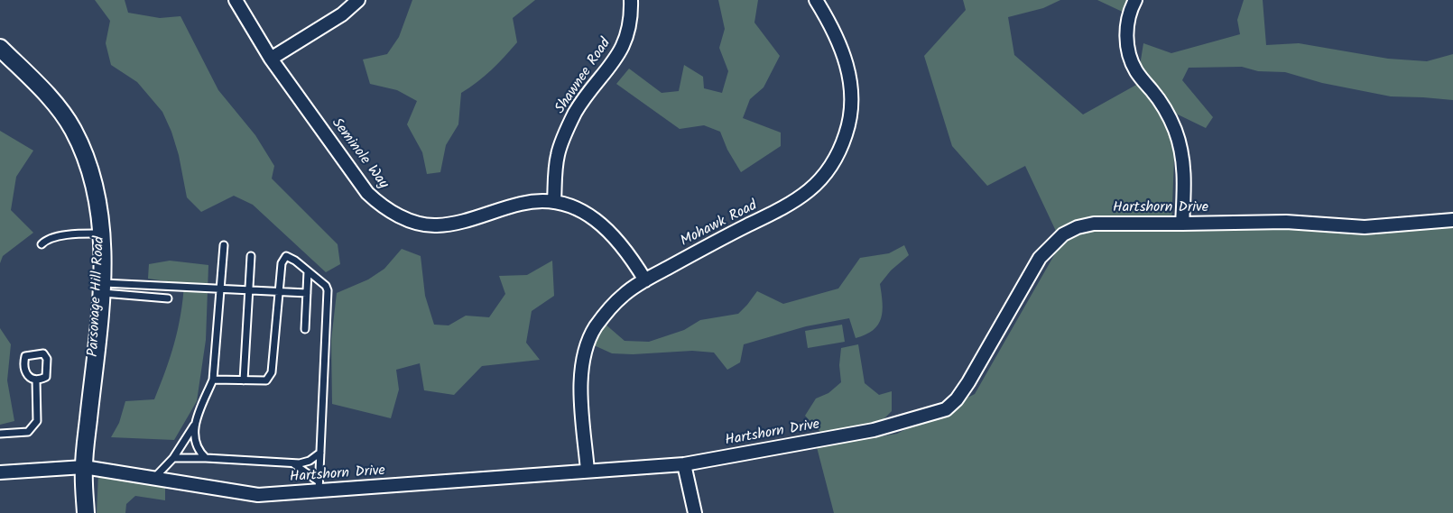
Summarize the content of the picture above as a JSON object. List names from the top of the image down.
{
  "streets": {
    "street": [
      "Shawnee Road",
      "Seminole Way",
      "Hartshorn Drive",
      "Mohawk Road",
      "Parsonage Hill Road"
    ]
  },
  "crossings": [
    ["Shawnee Road", "Seminole Way"],
    ["Seminole Way", "Mohawk Road"],
    ["Hartshorn Drive", "Mohawk Road"],
    ["Hartshorn Drive", "Parsonage Hill Road"]
  ]
}
